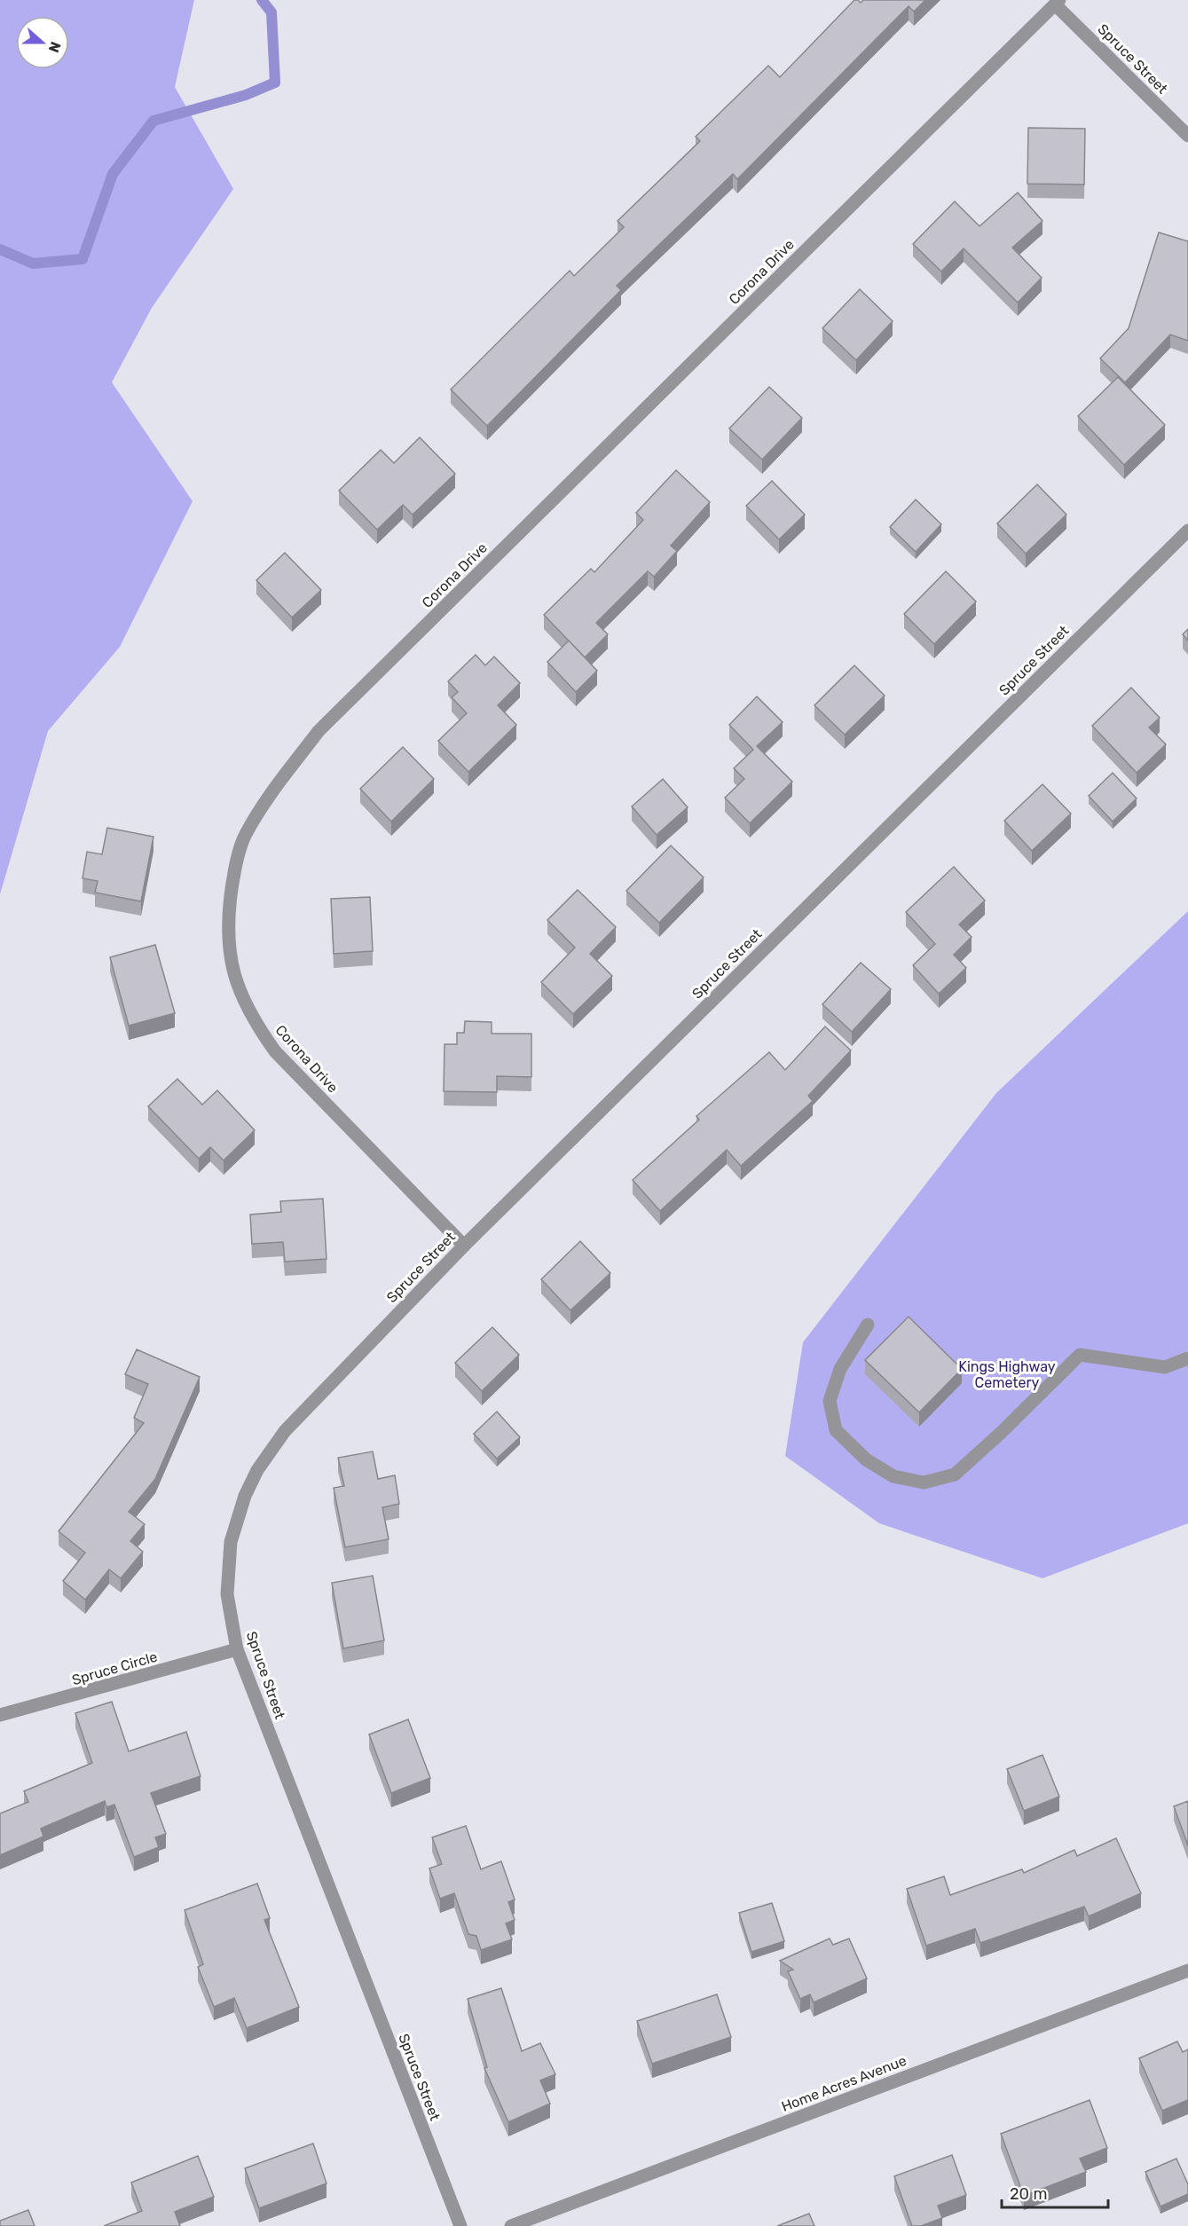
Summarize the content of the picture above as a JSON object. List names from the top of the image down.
{
  "streets": {
    "street": [
      "Spruce Street",
      "Corona Drive",
      "Spruce Circle",
      "Home Acres Avenue"
    ]
  },
  "crossings": [
    ["Spruce Street", "Corona Drive"],
    ["Spruce Street", "Spruce Circle"]
  ],
  "parks": ["Kings Highway Cemetery"],
  "scale_bar": "20 m",
  "north": "right"
}
